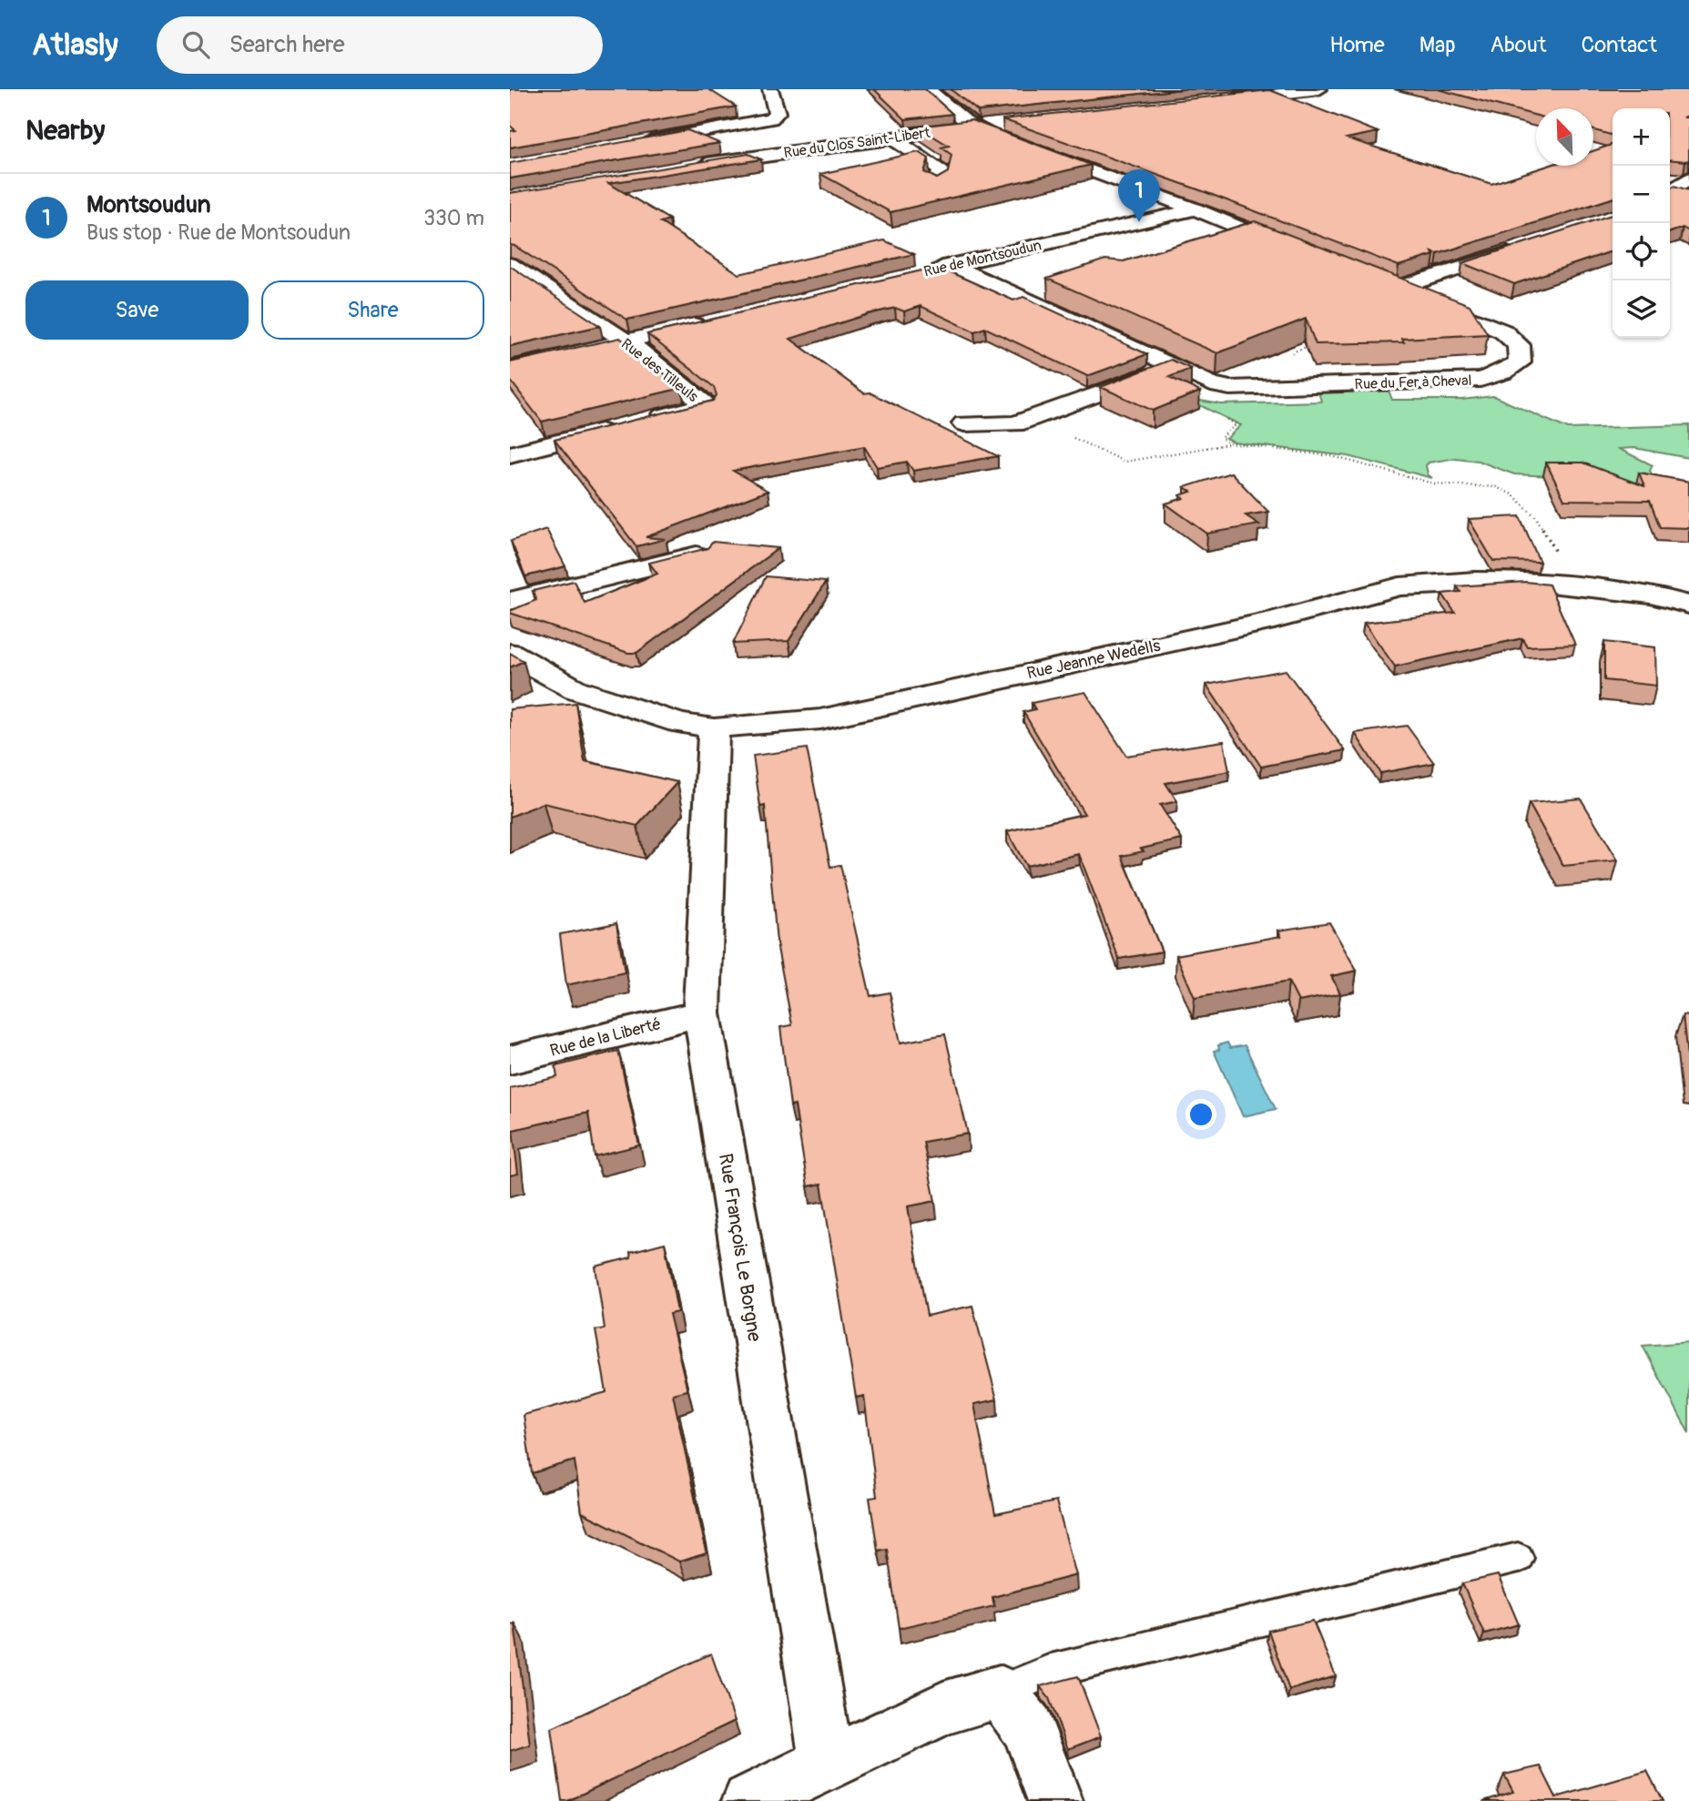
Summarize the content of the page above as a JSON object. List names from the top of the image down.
{
  "streets": {
    "street": [
      "Rue du Clos Saint-Libert",
      "Rue de Montsoudun",
      "Rue des Tilleuls",
      "Rue du Fer à Cheval",
      "Rue Jeanne Wedells",
      "Rue de la Liberté",
      "Rue François Le Borgne"
    ]
  },
  "crossings": [
    ["Rue de Montsoudun", "Rue du Fer à Cheval"],
    ["Rue Jeanne Wedells", "Rue François Le Borgne"],
    ["Rue de la Liberté", "Rue François Le Borgne"]
  ],
  "north": "top left",
  "page": {
    "header": "Atlasly",
    "search": "Search here",
    "nav": [
      "Home",
      "Map",
      "About",
      "Contact"
    ],
    "heading": "Nearby",
    "map_buttons": ["+", "−"],
    "pins": "1",
    "list": [
      {
        "mark": "1",
        "name": "Montsoudun",
        "note": "Bus stop · Rue de Montsoudun",
        "value": "330 m"
      }
    ],
    "buttons": ["Save", "Share"]
  }
}
